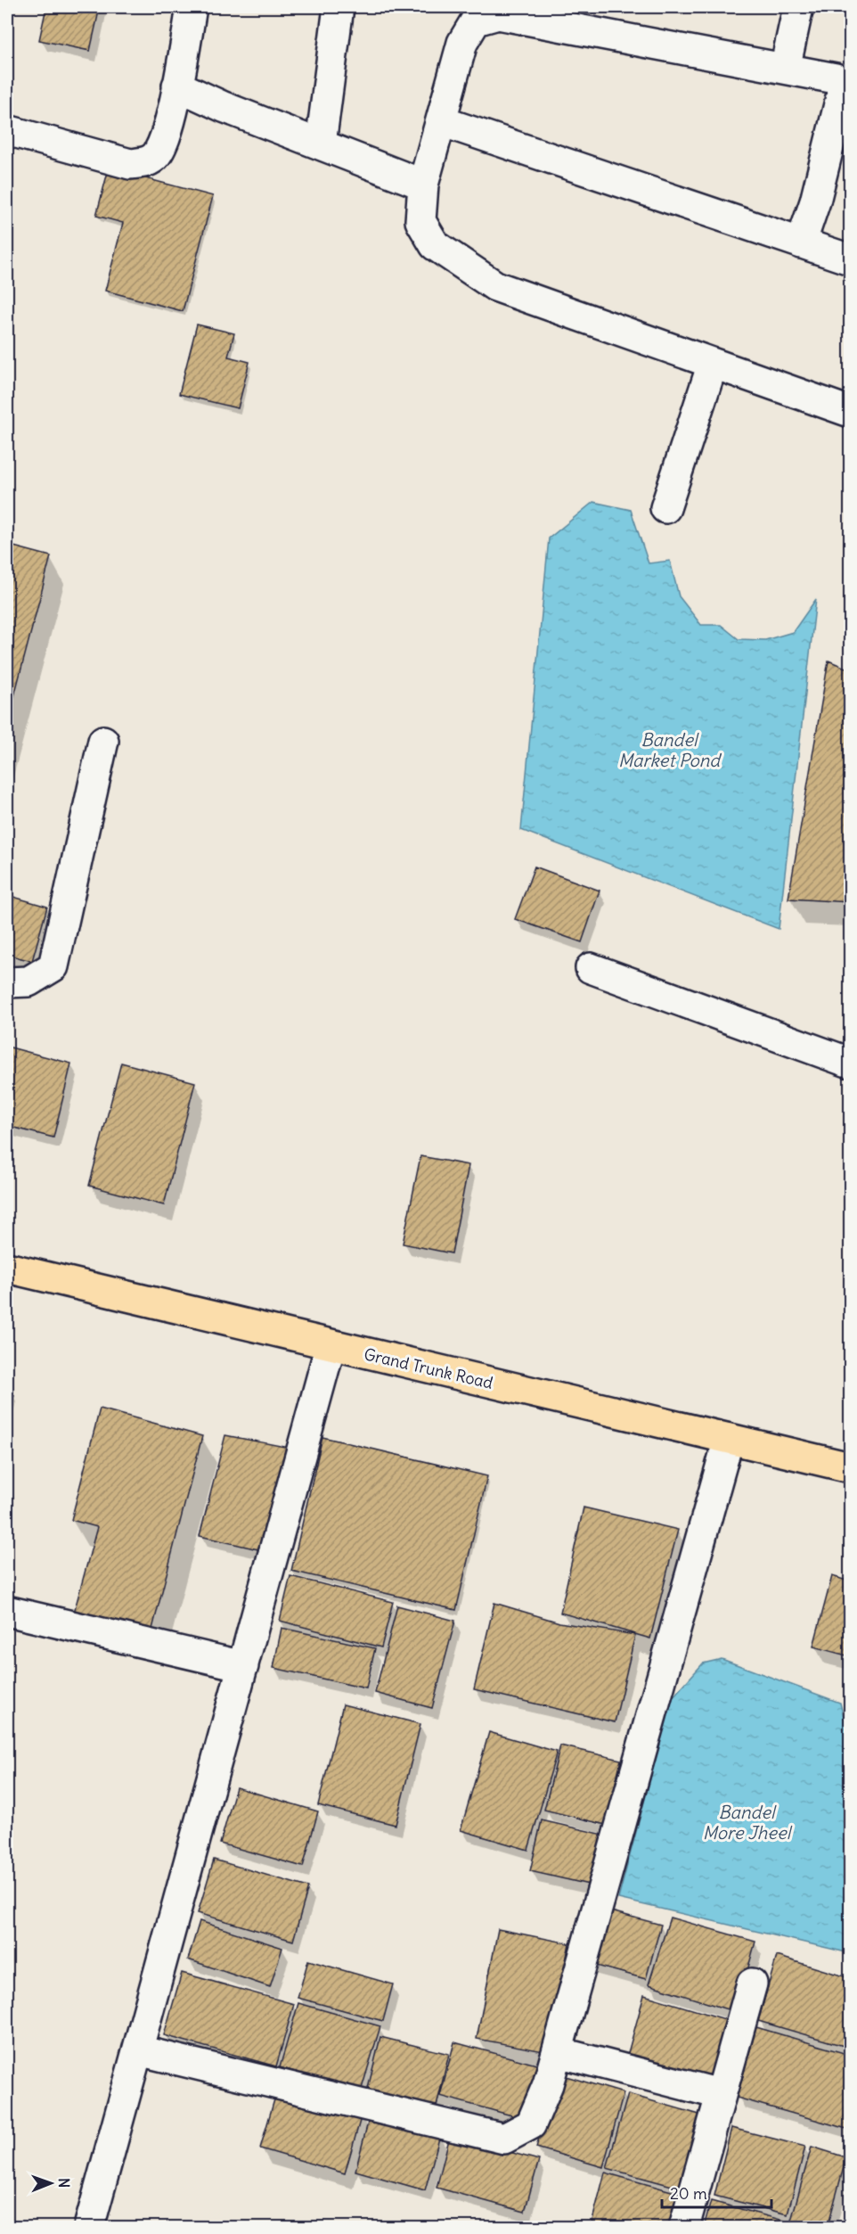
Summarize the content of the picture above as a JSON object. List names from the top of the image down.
{
  "streets": {
    "main road": ["Grand Trunk Road"]
  },
  "water": ["Bandel Market Pond", "Bandel More Jheel"],
  "scale_bar": "20 m",
  "north": "right"
}
